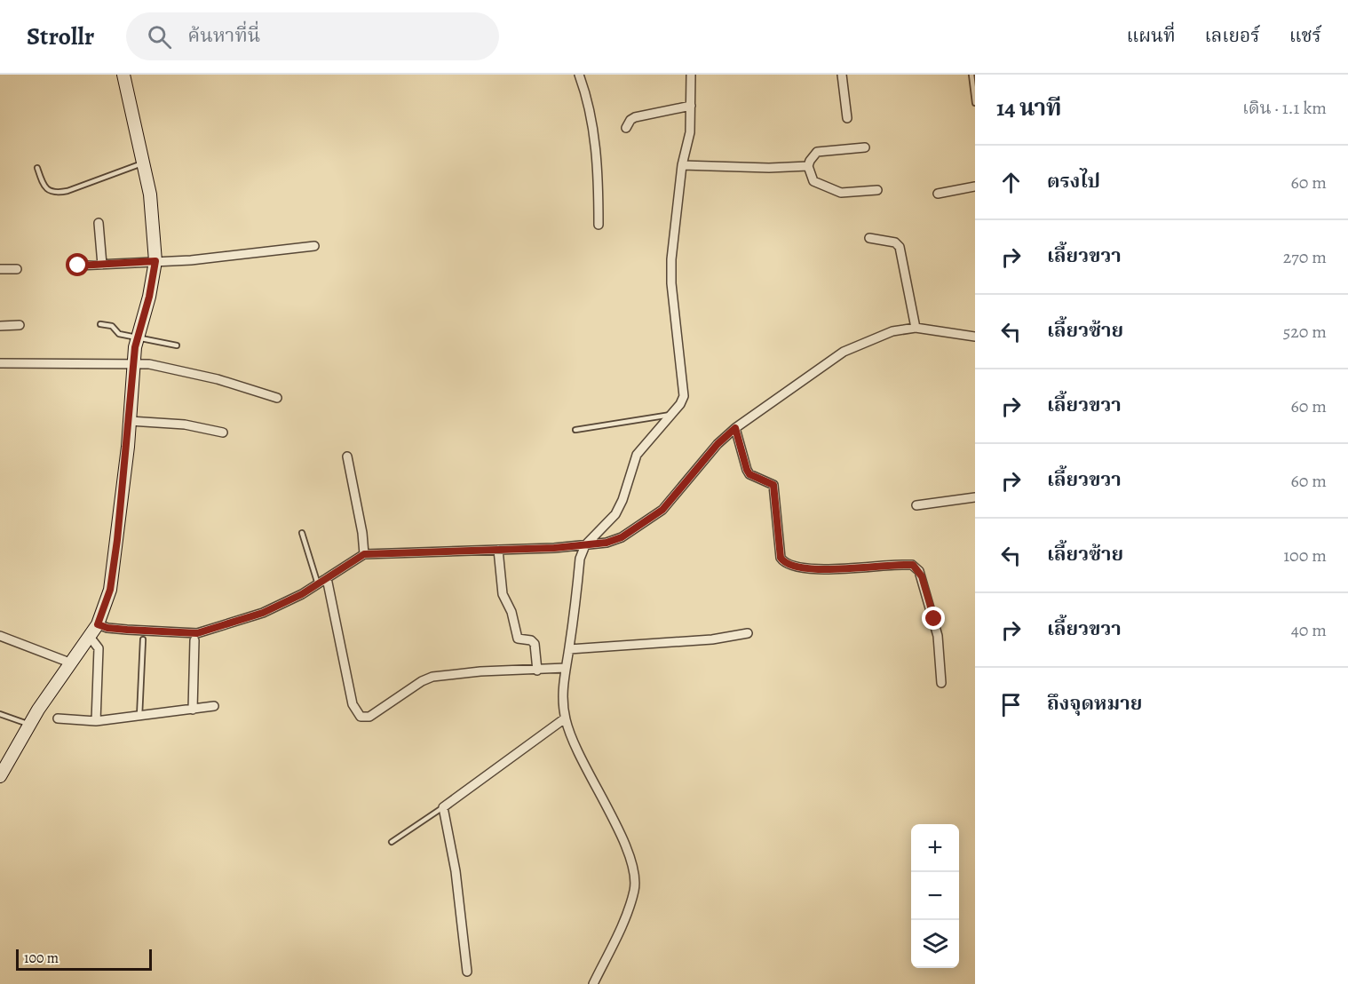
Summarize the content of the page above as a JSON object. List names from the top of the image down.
{
  "scale_bar": "100 m",
  "page": {
    "header": "Strollr",
    "search": "ค้นหาที่นี่",
    "nav": ["แผนที่", "เลเยอร์", "แชร์"],
    "heading": ["14 นาที", "เดิน · 1.1 km"],
    "list": [
      ["ตรงไป", "60 m"],
      ["เลี้ยวขวา", "270 m"],
      ["เลี้ยวซ้าย", "520 m"],
      ["เลี้ยวขวา", "60 m"],
      ["เลี้ยวขวา", "60 m"],
      ["เลี้ยวซ้าย", "100 m"],
      ["เลี้ยวขวา", "40 m"],
      "ถึงจุดหมาย"
    ],
    "map_buttons": ["+", "−"],
    "scale": "100 m"
  }
}
